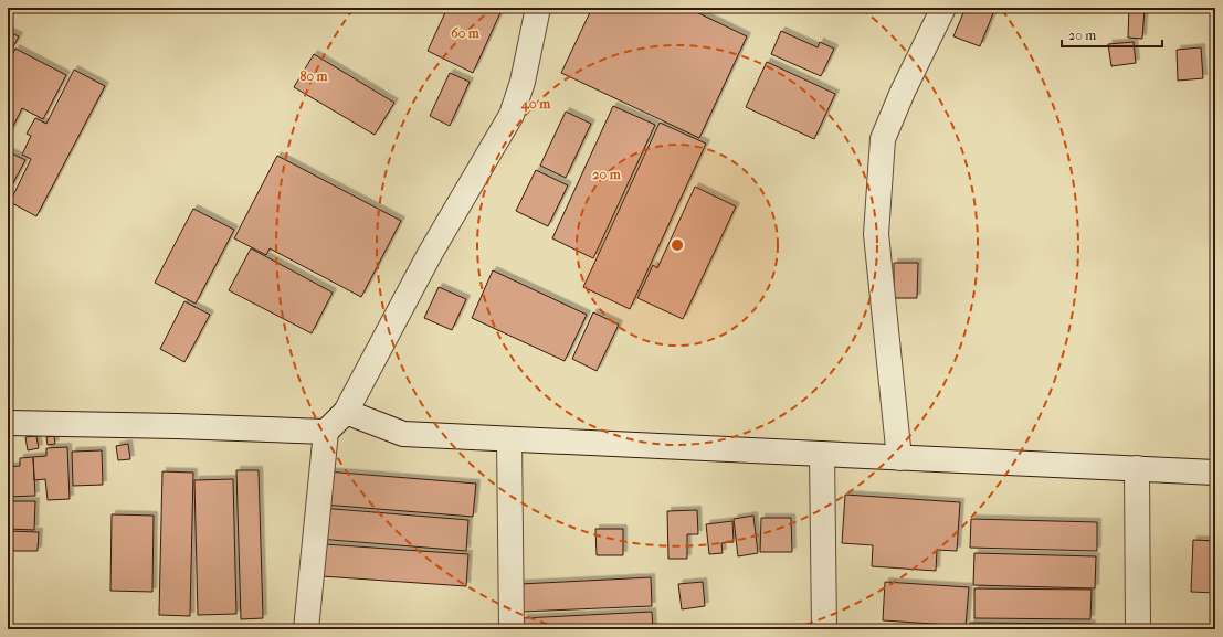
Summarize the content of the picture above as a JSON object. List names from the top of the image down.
{
  "scale_bar": "20 m",
  "rings": [
    "60 m",
    "80 m",
    "40 m",
    "20 m"
  ]
}
